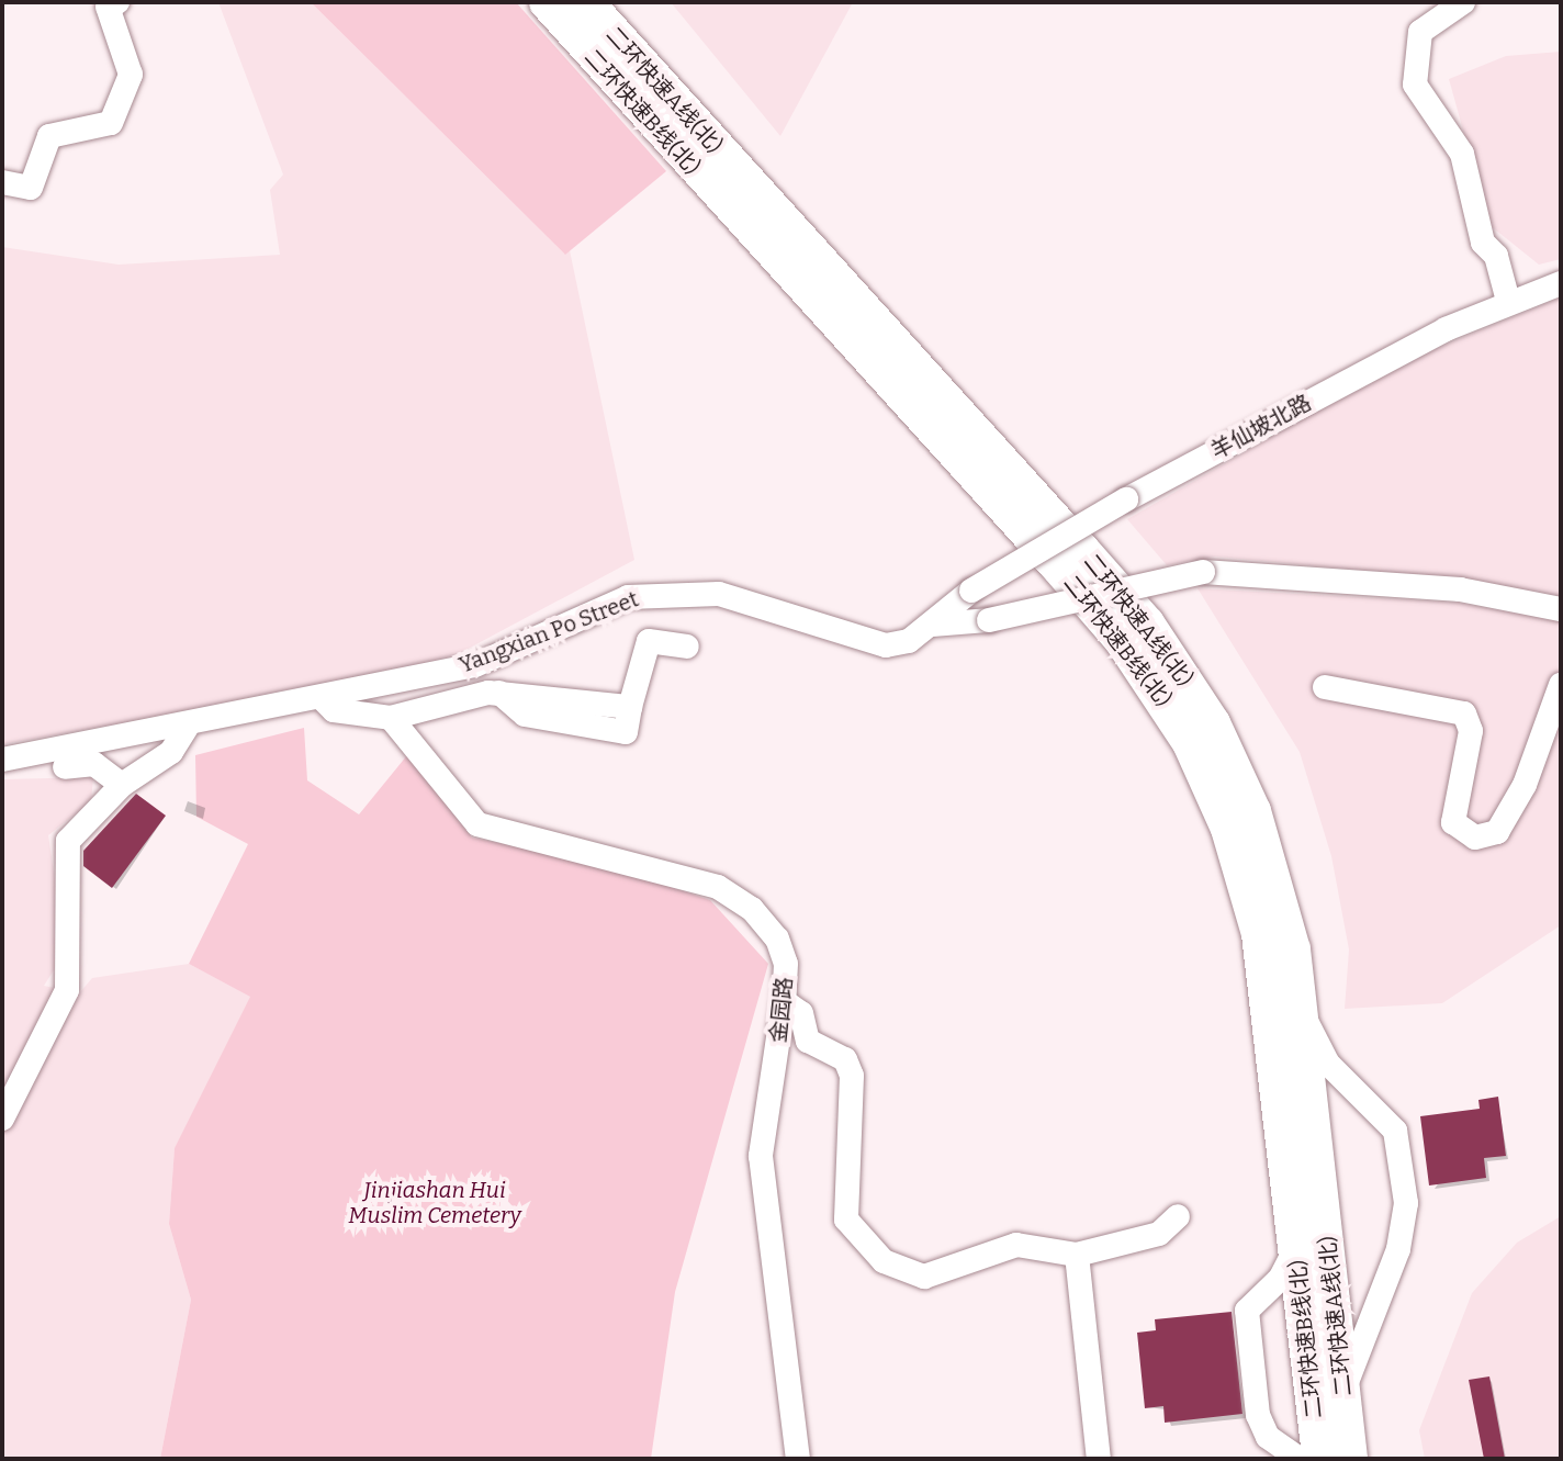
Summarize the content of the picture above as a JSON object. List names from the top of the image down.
{
  "streets": {
    "highway": ["二环快速A线(北)", "二环快速B线(北)"],
    "street": ["羊仙坡北路", "Yangxian Po Street", "金园路"]
  },
  "crossings": [
    ["羊仙坡北路", "Yangxian Po Street"]
  ],
  "parks": ["Jinjiashan Hui Muslim Cemetery"]
}
